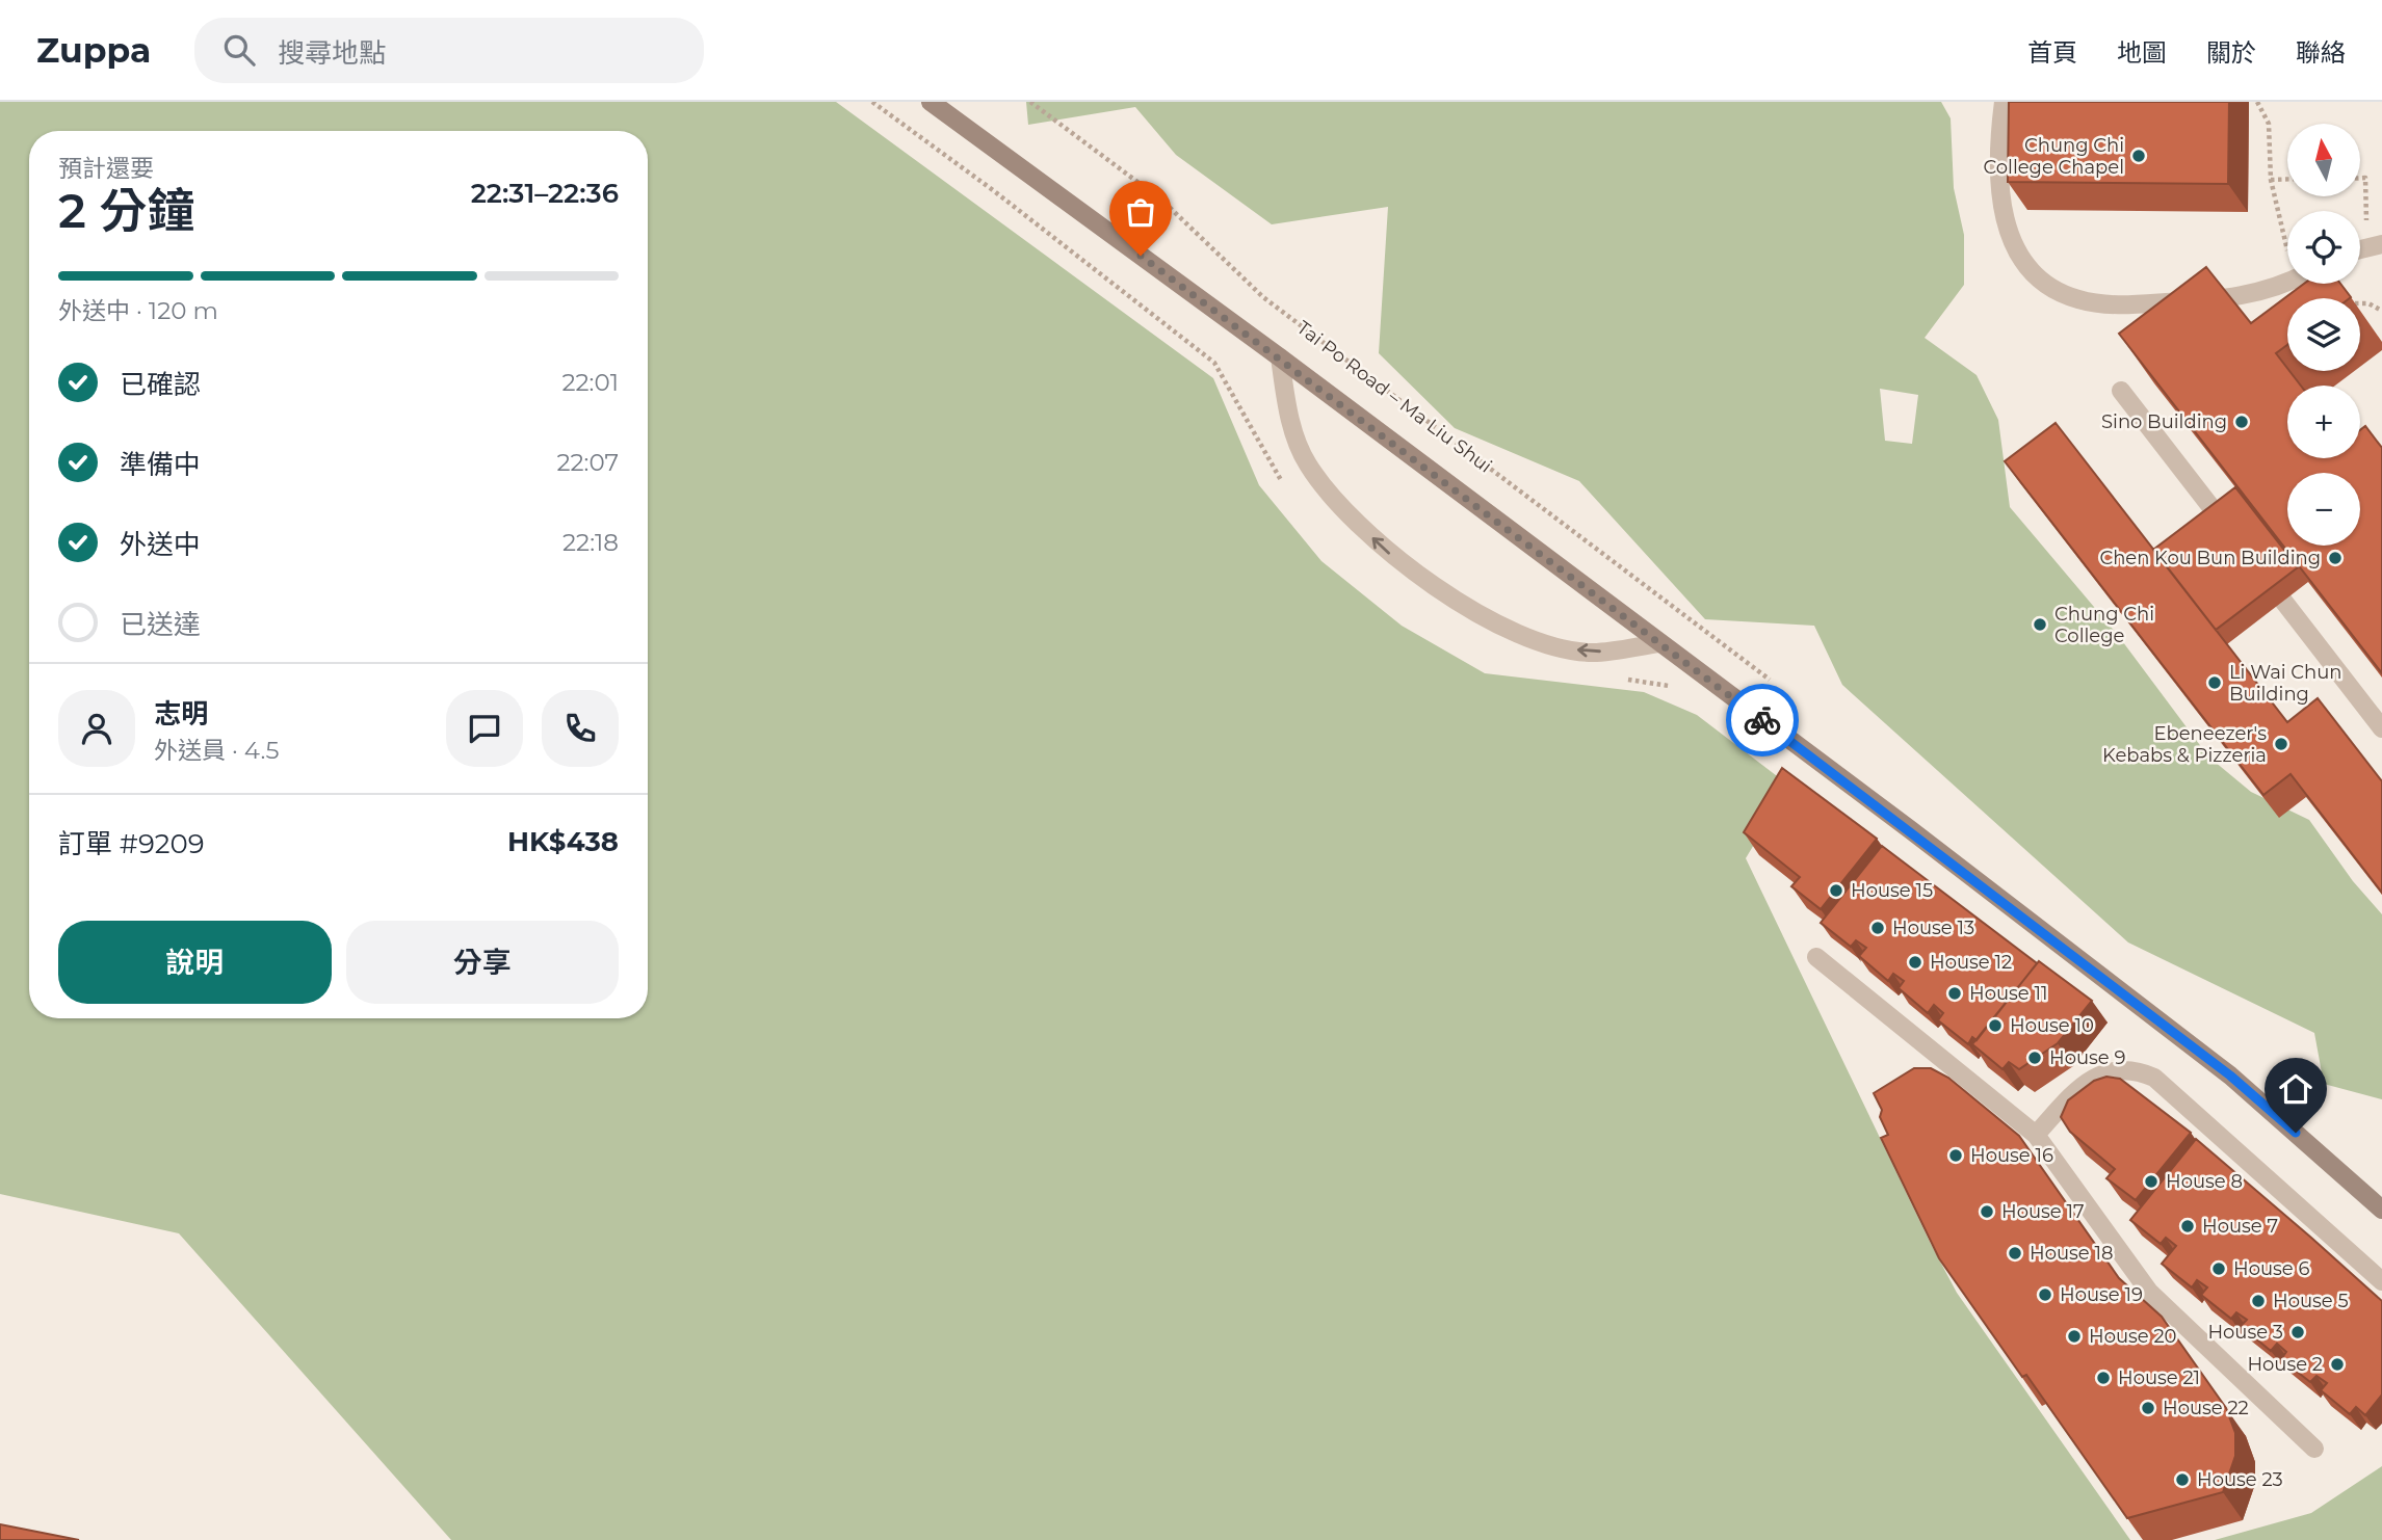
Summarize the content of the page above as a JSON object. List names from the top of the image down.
{
  "streets": {
    "main road": ["Tai Po Road – Ma Liu Shui"]
  },
  "places": [
    "Chung Chi College Chapel",
    "Sino Building",
    "Chen Kou Bun Building",
    "Chung Chi College",
    "Li Wai Chun Building",
    "Ebeneezer's Kebabs & Pizzeria",
    "House 15",
    "House 13",
    "House 12",
    "House 11",
    "House 10",
    "House 9",
    "House 16",
    "House 8",
    "House 17",
    "House 7",
    "House 18",
    "House 6",
    "House 19",
    "House 5",
    "House 3",
    "House 20",
    "House 2",
    "House 21",
    "House 22",
    "House 23"
  ],
  "north": "top",
  "page": {
    "header": "Zuppa",
    "search": "搜尋地點",
    "nav": [
      "首頁",
      "地圖",
      "關於",
      "聯絡"
    ],
    "map_buttons": ["+", "−"],
    "heading": ["2 分鐘", "預計還要", "22:31–22:36"],
    "panel": [
      "志明",
      "外送員 · 4.5",
      "訂單 #9209",
      "HK$438"
    ],
    "bar": "外送中 · 120 m",
    "list": [
      ["已確認", "22:01"],
      ["準備中", "22:07"],
      ["外送中", "22:18"],
      "已送達"
    ],
    "buttons": ["說明", "分享"]
  }
}
